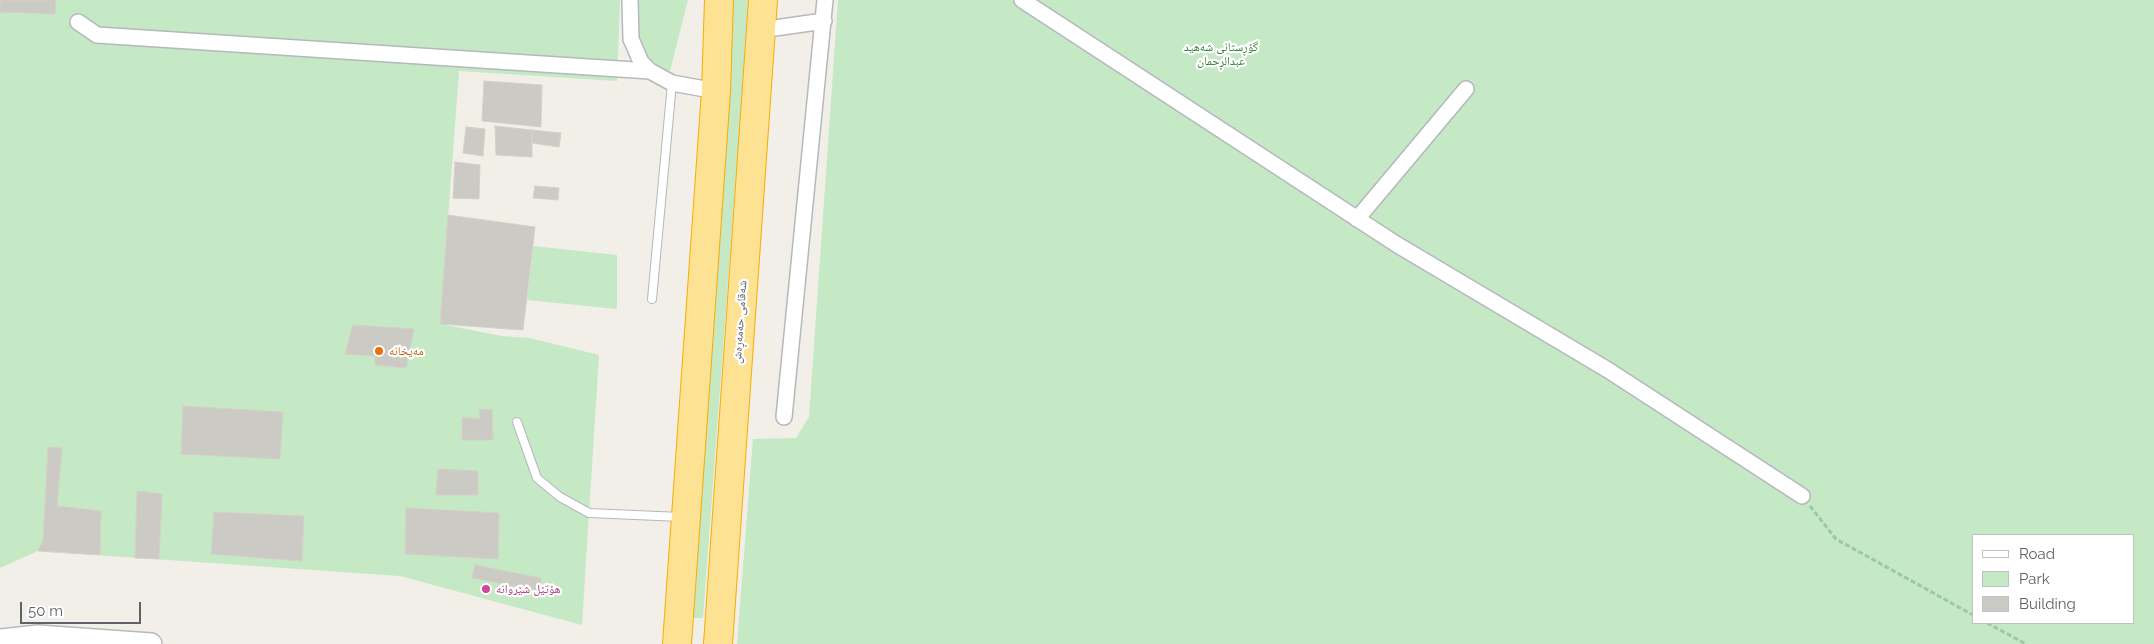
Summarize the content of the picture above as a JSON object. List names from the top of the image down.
{
  "streets": {
    "highway": ["شەقامی حەمەڕەش"]
  },
  "parks": ["گۆڕستانی شەهید عبدالڕحمان"],
  "places": ["مەیخانە", "هۆتێل شێروانە"],
  "legend": ["Road", "Park", "Building"],
  "scale_bar": "50 m"
}
